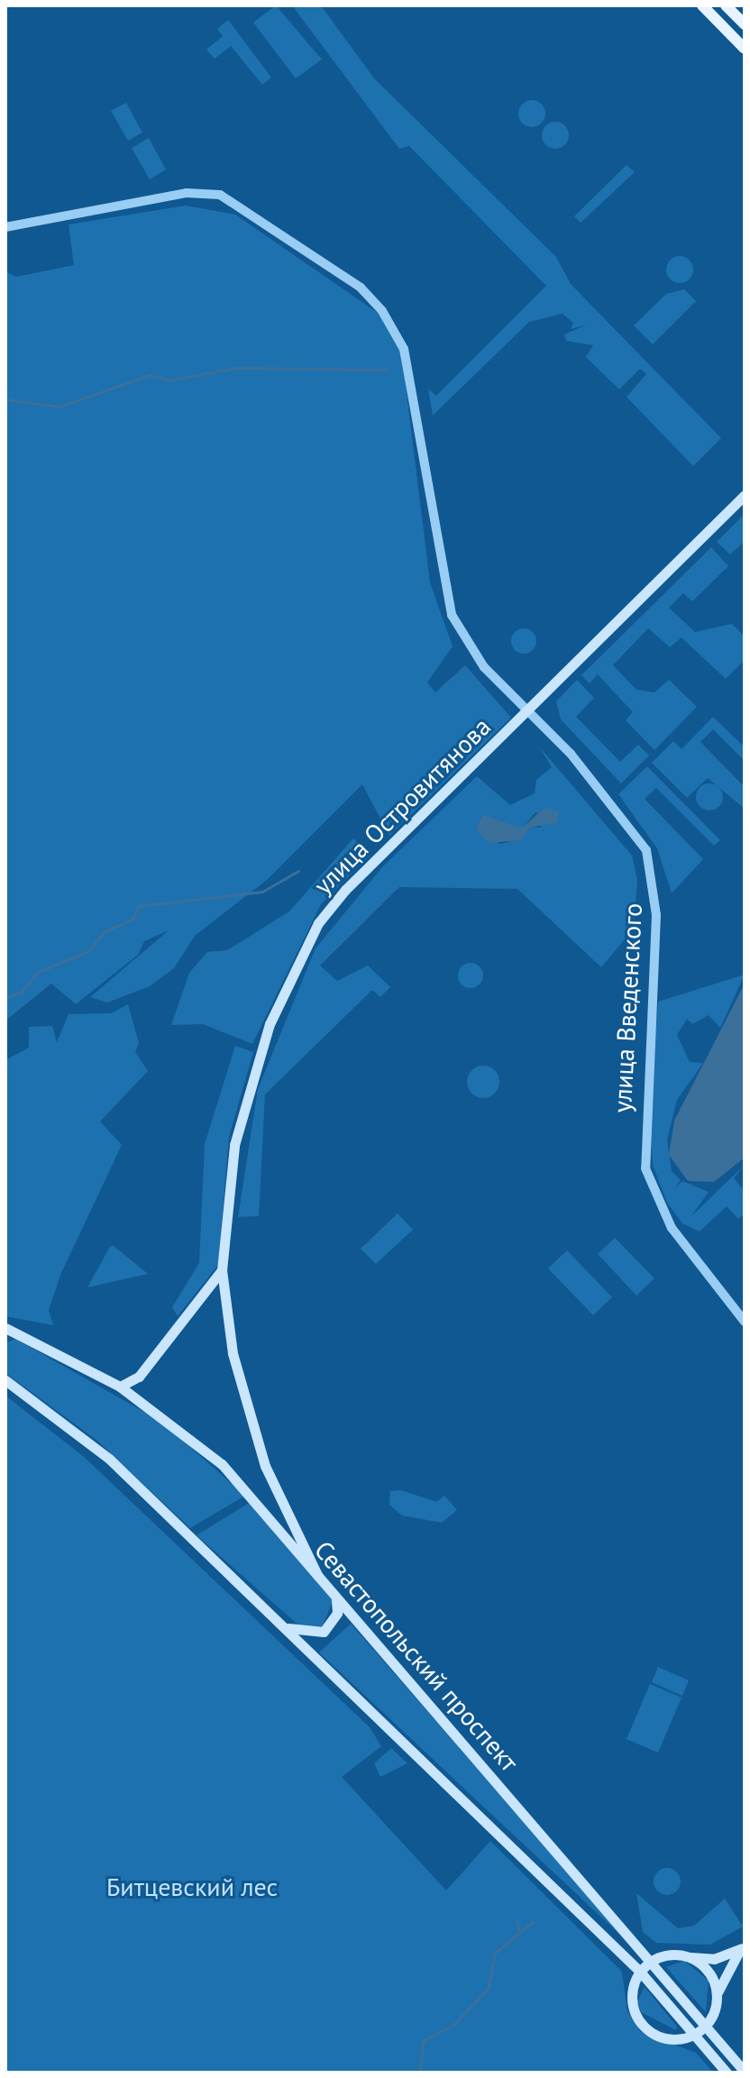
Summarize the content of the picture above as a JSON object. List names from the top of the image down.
{
  "streets": {
    "main road": ["улица Островитянова", "Севастопольский проспект"],
    "street": ["улица Введенского"]
  },
  "crossings": [
    ["улица Островитянова", "улица Введенского"],
    ["улица Островитянова", "Севастопольский проспект"]
  ],
  "parks": ["Битцевский лес"]
}
